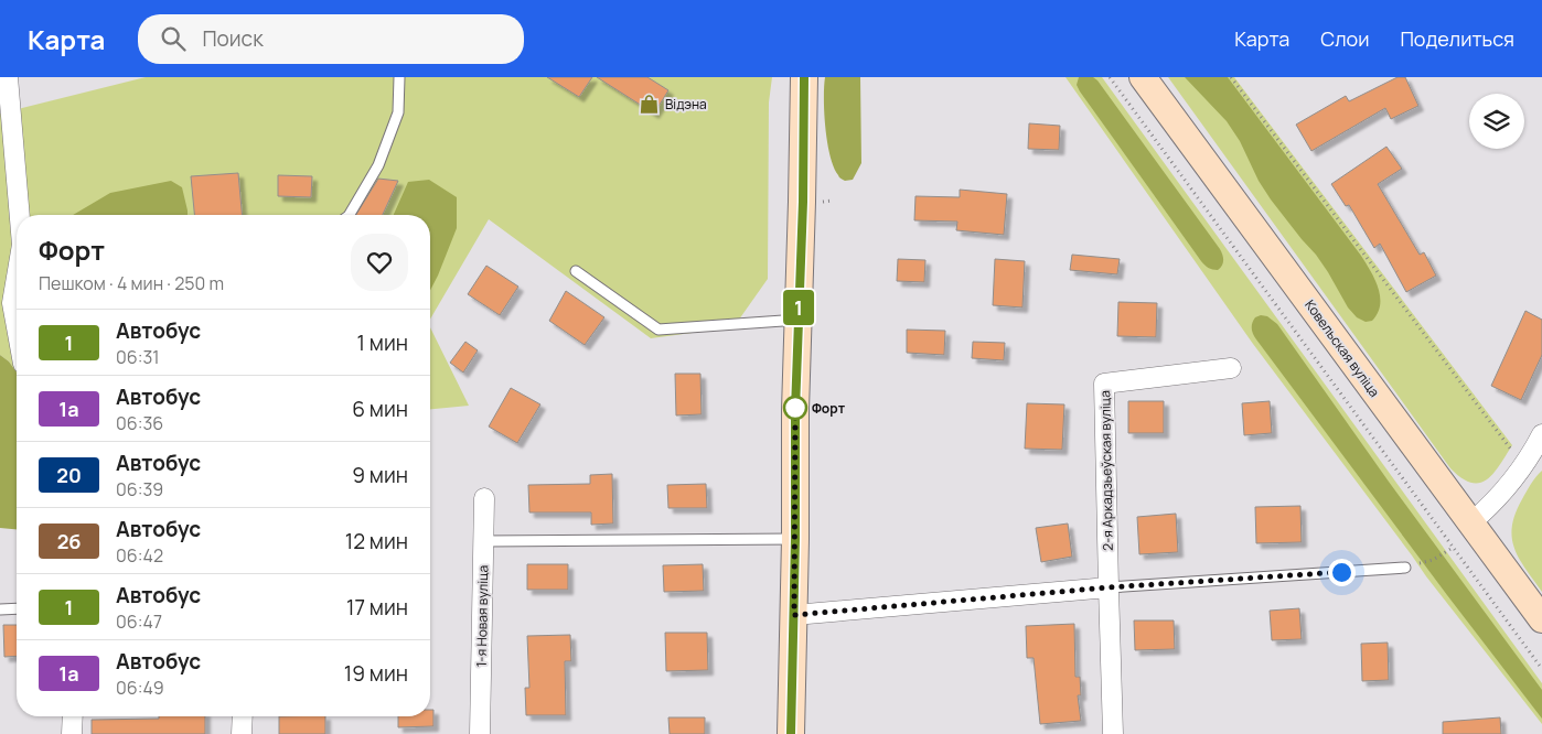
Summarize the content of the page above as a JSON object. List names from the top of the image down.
{
  "streets": {
    "main road": ["Ковельская вуліца"],
    "street": ["2-я Аркадзьеўская вуліца", "1-я Новая вуліца"]
  },
  "places": {
    "shop": ["Відэна"],
    "other": ["Форт"]
  },
  "lines": ["bus line 1"],
  "page": {
    "header": "Карта",
    "search": "Поиск",
    "nav": ["Карта", "Слои", "Поделиться"],
    "on_map": "1",
    "heading": ["Форт", "Пешком · 4 мин · 250 m"],
    "list": [
      {
        "mark": "1",
        "name": "Автобус",
        "note": "06:31",
        "value": "1 мин"
      },
      {
        "mark": "1а",
        "name": "Автобус",
        "note": "06:36",
        "value": "6 мин"
      },
      {
        "mark": "20",
        "name": "Автобус",
        "note": "06:39",
        "value": "9 мин"
      },
      {
        "mark": "2б",
        "name": "Автобус",
        "note": "06:42",
        "value": "12 мин"
      },
      {
        "mark": "1",
        "name": "Автобус",
        "note": "06:47",
        "value": "17 мин"
      },
      {
        "mark": "1а",
        "name": "Автобус",
        "note": "06:49",
        "value": "19 мин"
      }
    ]
  }
}
